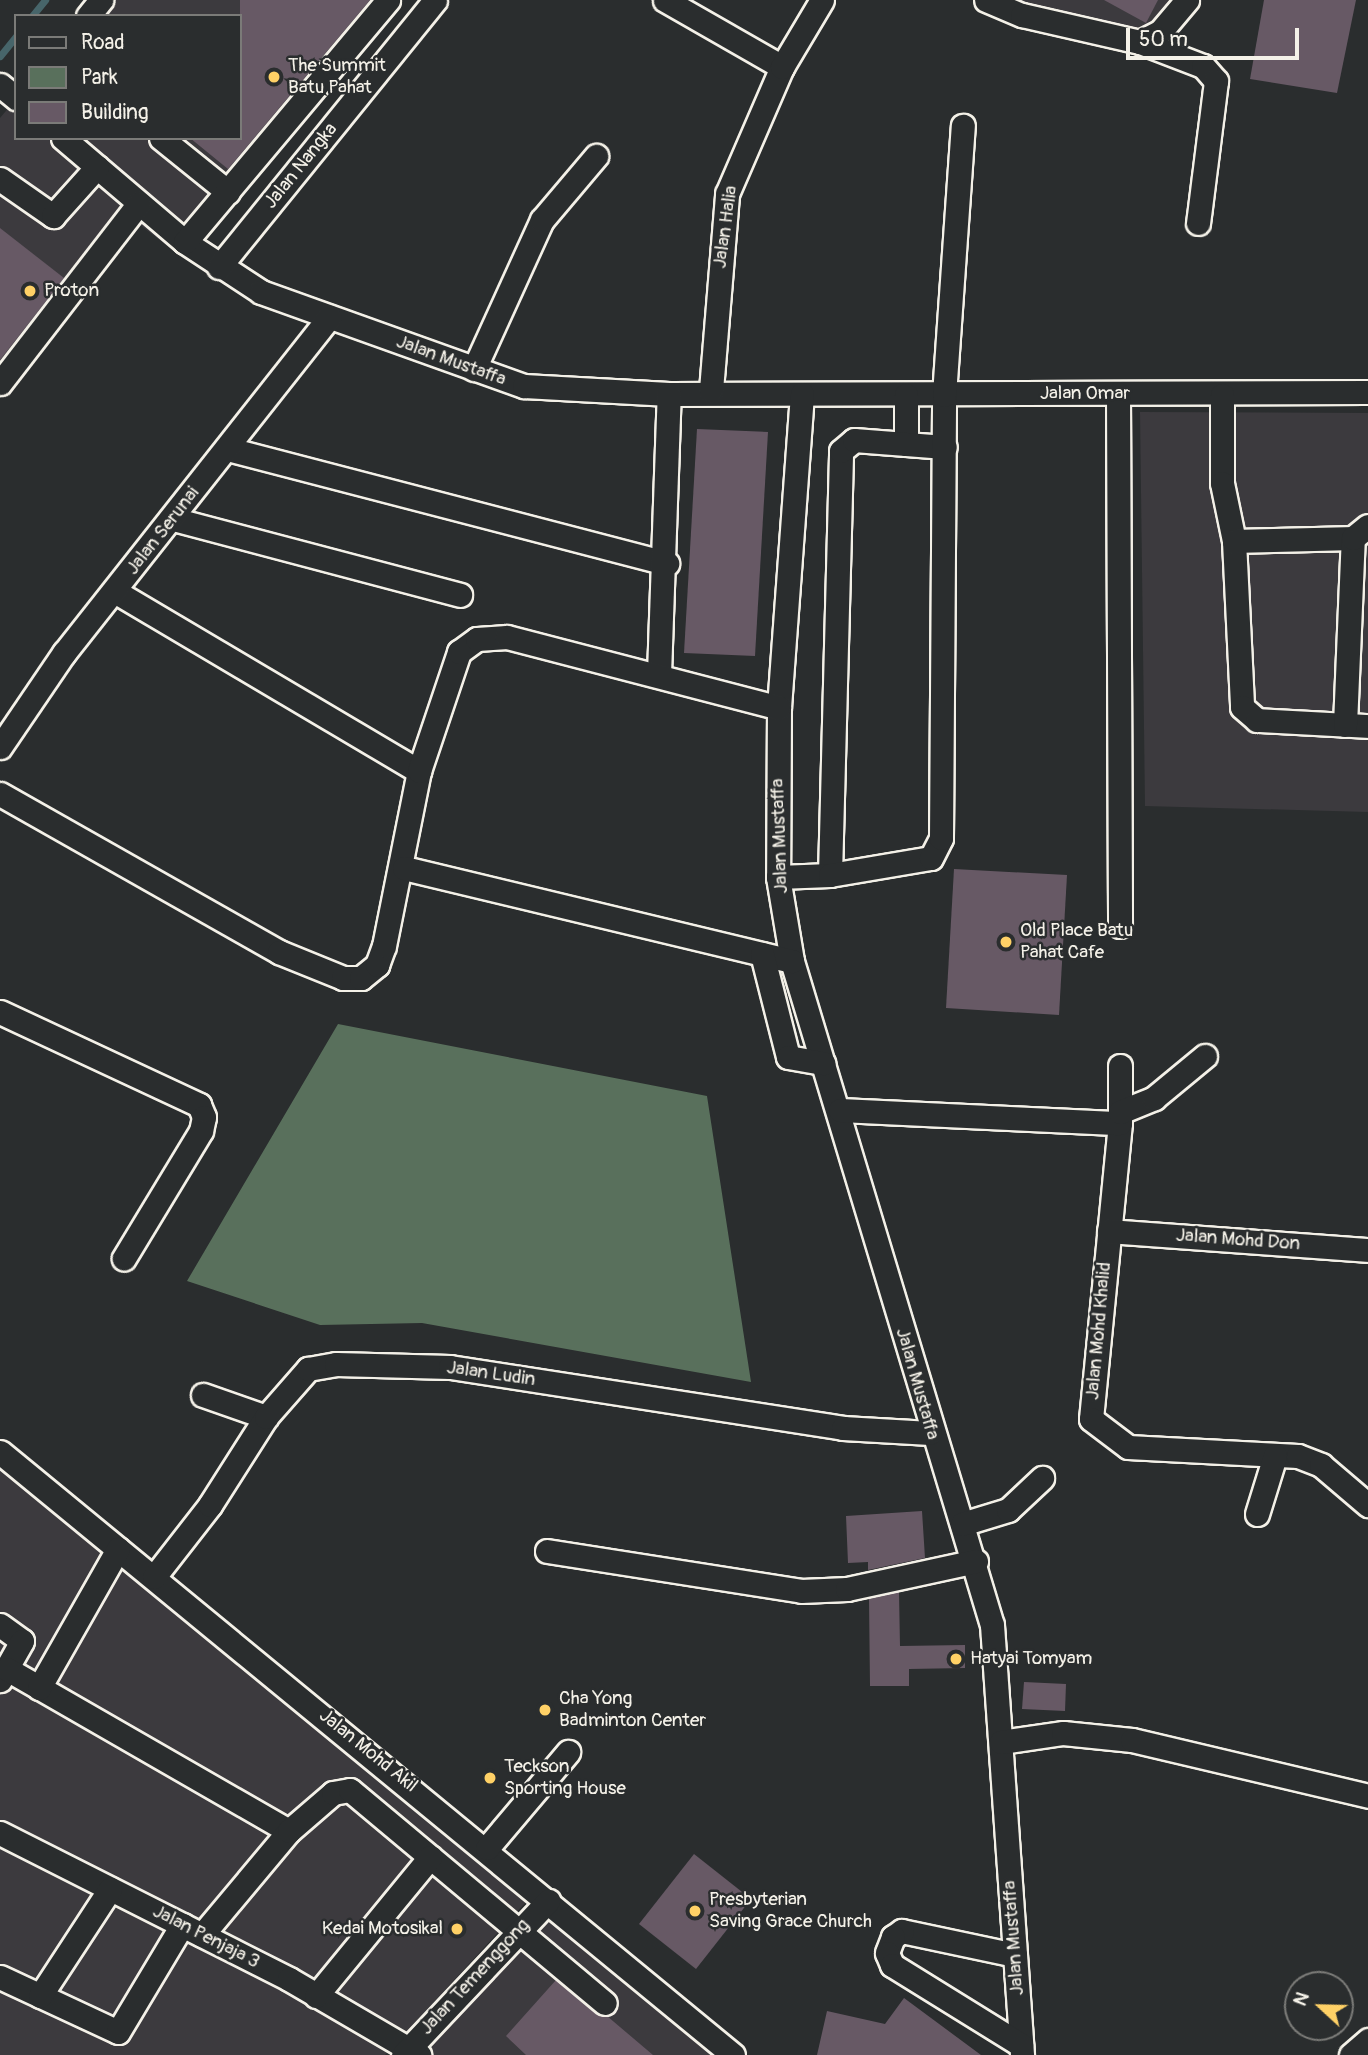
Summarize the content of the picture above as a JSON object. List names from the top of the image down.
{
  "streets": {
    "street": [
      "Jalan Nangka",
      "Jalan Halia",
      "Jalan Mustaffa",
      "Jalan Omar",
      "Jalan Serunai",
      "Jalan Mohd Don",
      "Jalan Mohd Khalid",
      "Jalan Ludin",
      "Jalan Mohd Akil",
      "Jalan Penjaja 3",
      "Jalan Temenggong"
    ]
  },
  "crossings": [
    ["Jalan Nangka", "Jalan Mustaffa"],
    ["Jalan Halia", "Jalan Mustaffa"],
    ["Jalan Mustaffa", "Jalan Omar"],
    ["Jalan Mustaffa", "Jalan Serunai"],
    ["Jalan Mustaffa", "Jalan Ludin"],
    ["Jalan Mohd Don", "Jalan Mohd Khalid"],
    ["Jalan Ludin", "Jalan Mohd Akil"],
    ["Jalan Mohd Akil", "Jalan Temenggong"],
    ["Jalan Penjaja 3", "Jalan Temenggong"]
  ],
  "places": [
    "The Summit Batu Pahat",
    "Proton",
    "Old Place Batu Pahat Cafe",
    "Hatyai Tomyam",
    "Cha Yong Badminton Center",
    "Teckson Sporting House",
    "Presbyterian Saving Grace Church",
    "Kedai Motosikal"
  ],
  "legend": ["Road", "Park", "Building"],
  "scale_bar": "50 m",
  "north": "left"
}
